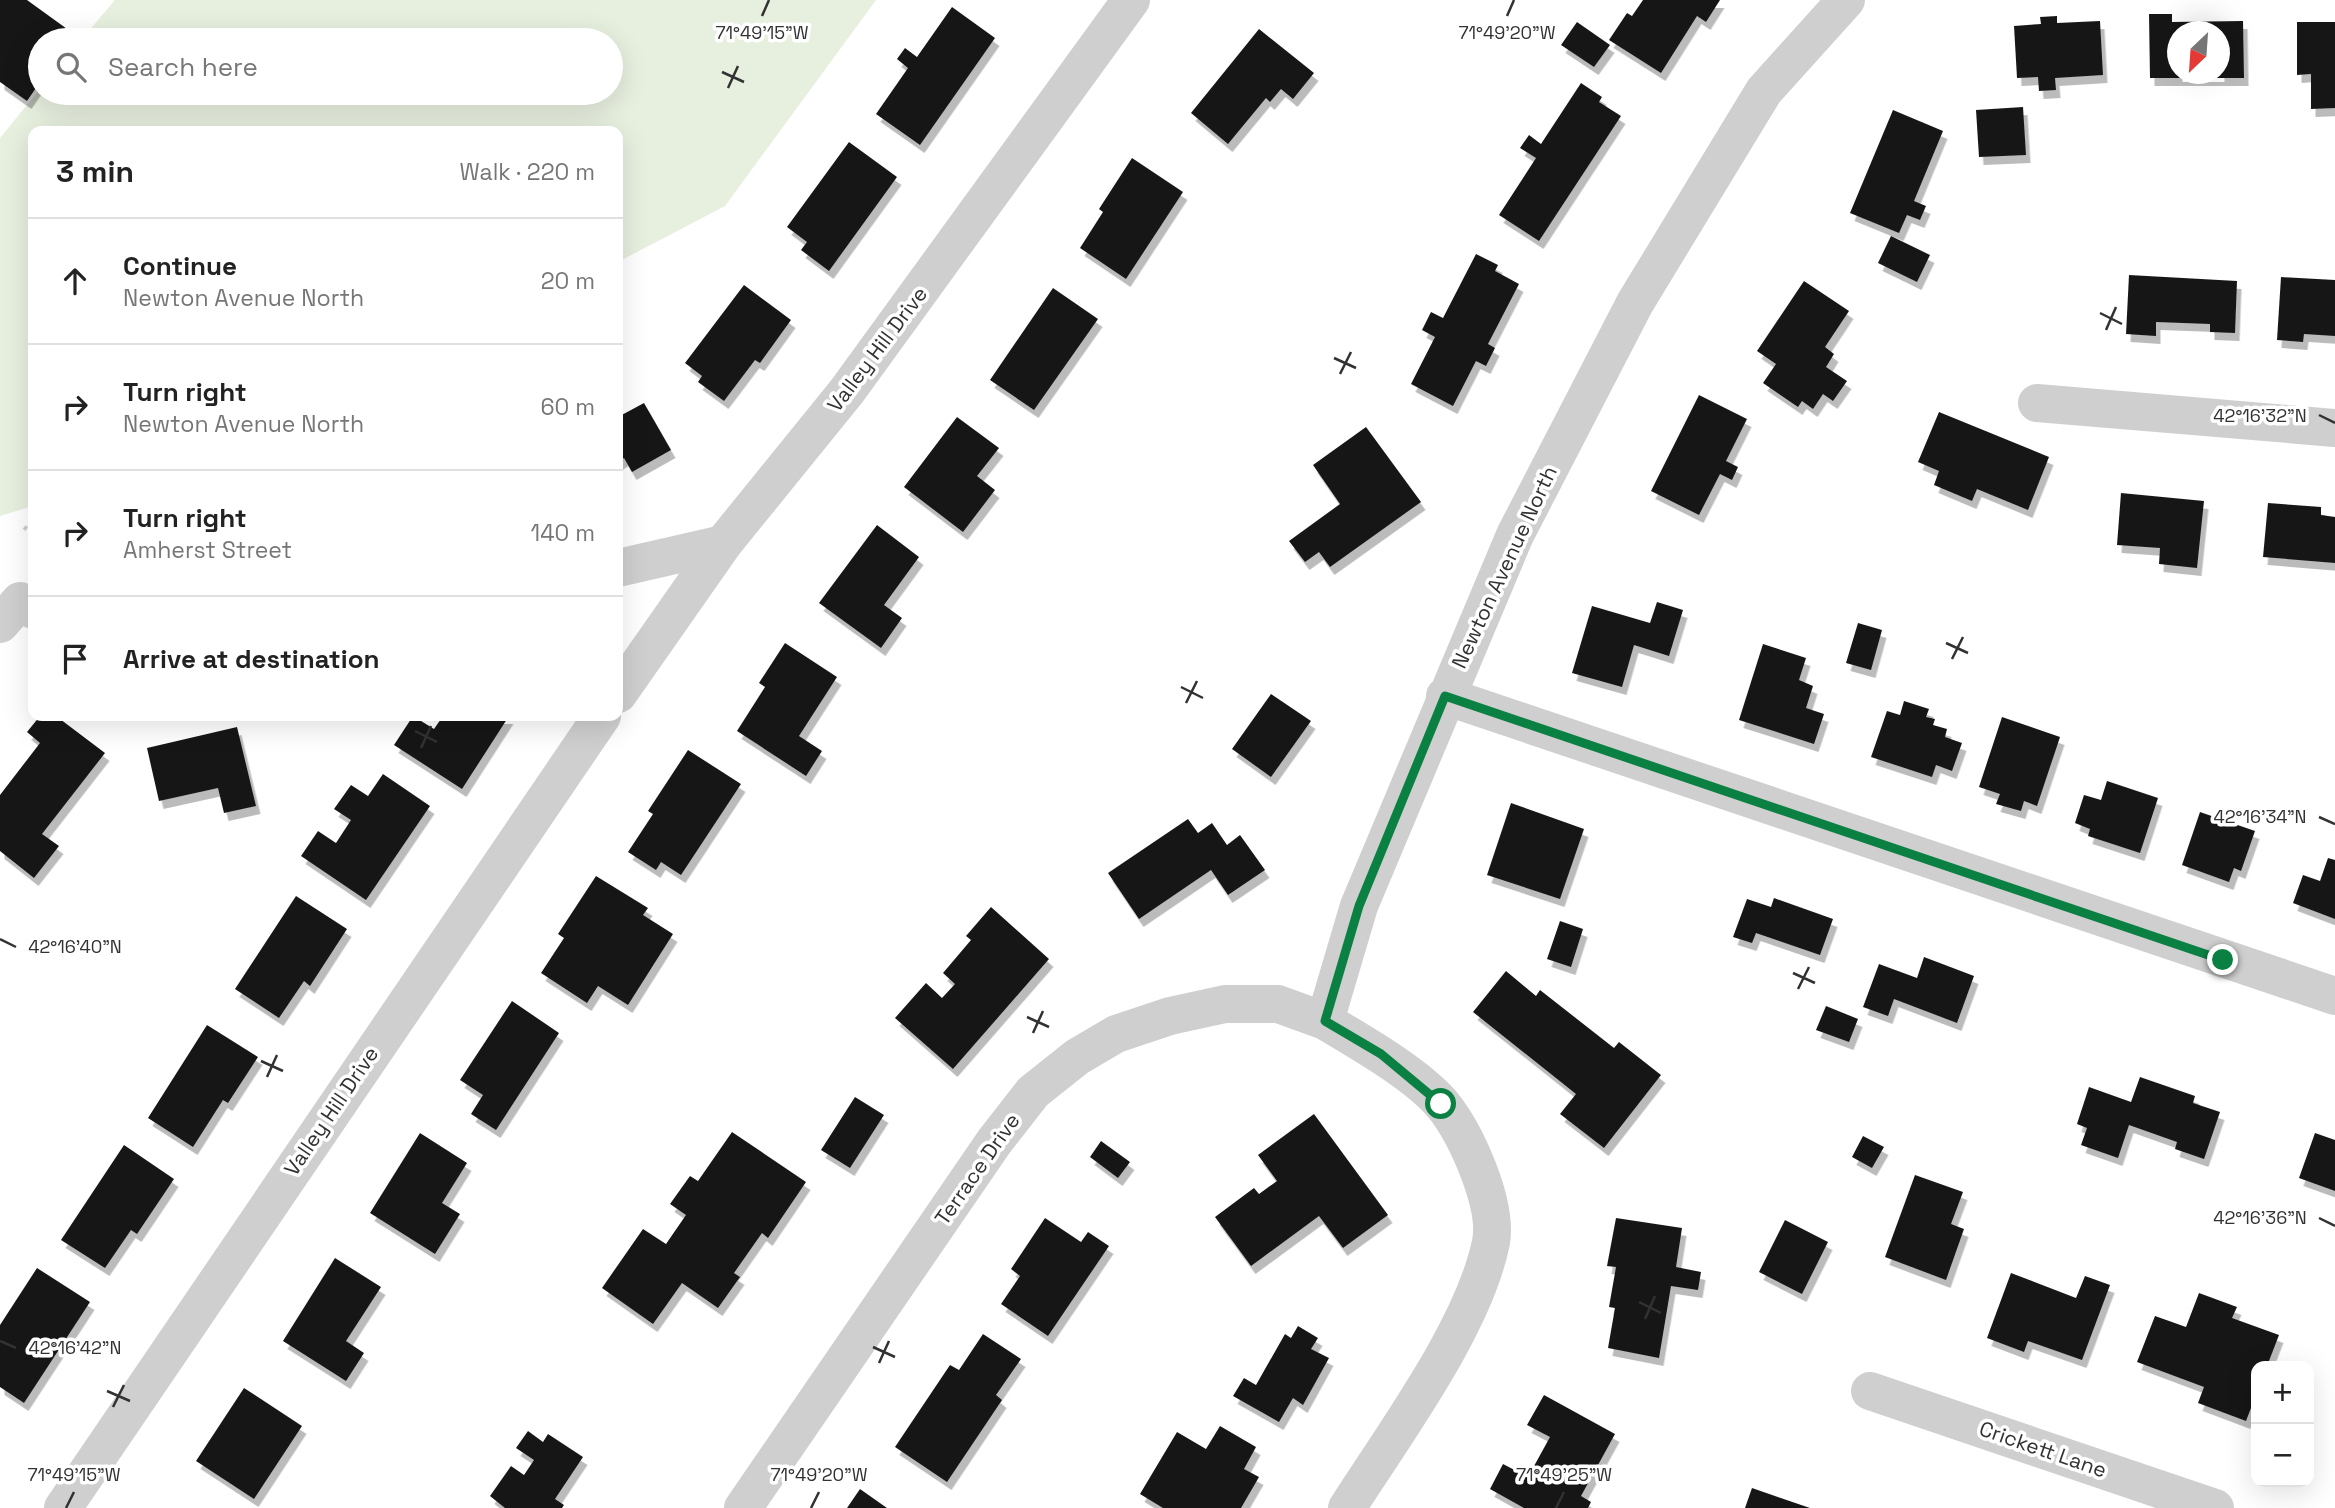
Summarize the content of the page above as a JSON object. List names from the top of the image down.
{
  "streets": {
    "street": [
      "Valley Hill Drive",
      "Newton Avenue North",
      "Terrace Drive",
      "Crickett Lane"
    ]
  },
  "crossings": [
    ["Newton Avenue North", "Terrace Drive"]
  ],
  "north": "bottom left",
  "page": {
    "search": "Search here",
    "heading": ["3 min", "Walk · 220 m"],
    "list": [
      ["Continue", "Newton Avenue North", "20 m"],
      ["Turn right", "Newton Avenue North", "60 m"],
      ["Turn right", "Amherst Street", "140 m"],
      "Arrive at destination"
    ],
    "map_buttons": ["+", "−"]
  },
  "coordinates": [
    "71°49'15\"W",
    "71°49'20\"W",
    "42°16'32\"N",
    "42°16'34\"N",
    "42°16'40\"N",
    "42°16'36\"N",
    "42°16'42\"N",
    "71°49'25\"W"
  ]
}
